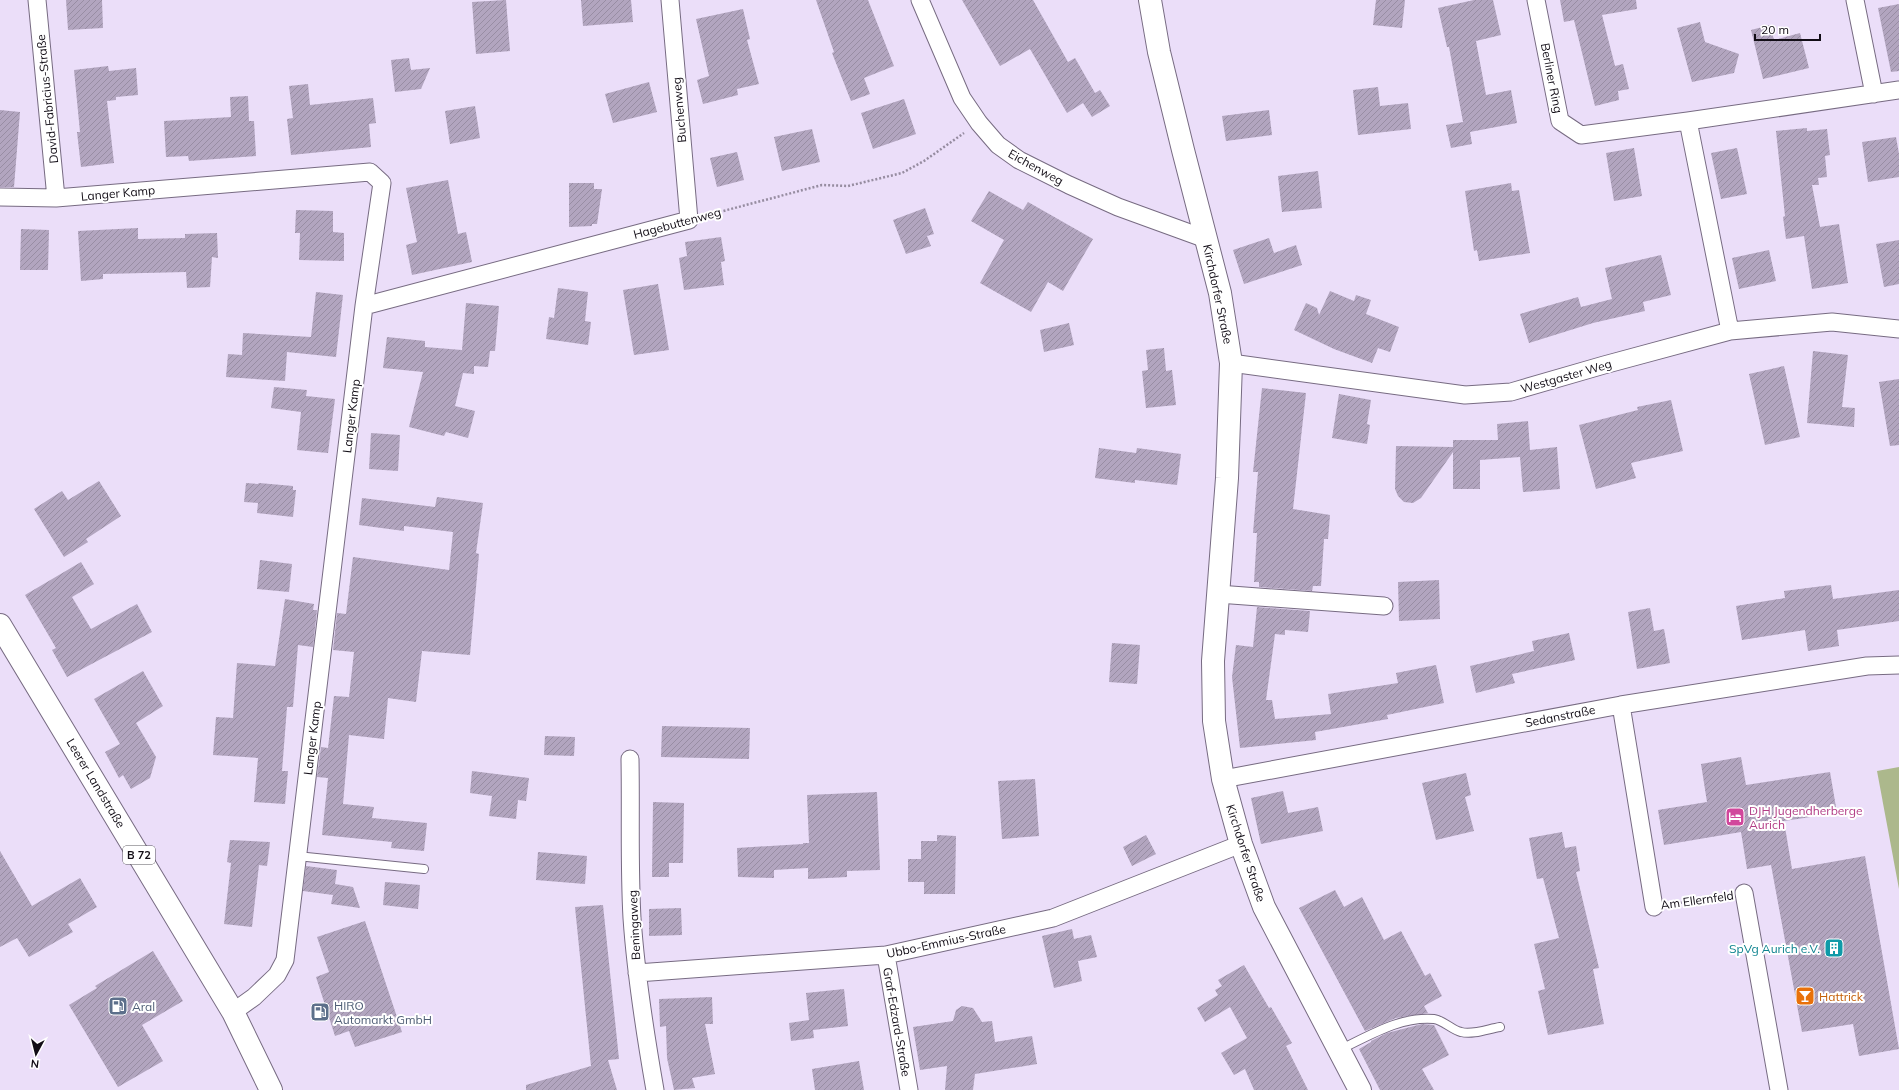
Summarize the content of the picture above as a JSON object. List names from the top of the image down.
{
  "streets": {
    "street": [
      "Berliner Ring",
      "David-Fabricius-Straße",
      "Buchenweg",
      "Eichenweg",
      "Langer Kamp",
      "Hagebuttenweg",
      "Kirchdorfer Straße",
      "Westgaster Weg",
      "Sedanstraße",
      "Leerer Landstraße",
      "B 72",
      "Am Ellernfeld",
      "Beningaweg",
      "Ubbo-Emmius-Straße",
      "Graf-Edzard-Straße"
    ]
  },
  "crossings": [
    ["David-Fabricius-Straße", "Langer Kamp"],
    ["Buchenweg", "Hagebuttenweg"],
    ["Eichenweg", "Hagebuttenweg"],
    ["Eichenweg", "Kirchdorfer Straße"],
    ["Langer Kamp", "Hagebuttenweg"],
    ["Langer Kamp", "Leerer Landstraße"],
    ["Kirchdorfer Straße", "Westgaster Weg"],
    ["Kirchdorfer Straße", "Sedanstraße"],
    ["Kirchdorfer Straße", "Ubbo-Emmius-Straße"],
    ["Sedanstraße", "Am Ellernfeld"],
    ["Beningaweg", "Ubbo-Emmius-Straße"],
    ["Ubbo-Emmius-Straße", "Graf-Edzard-Straße"]
  ],
  "places": {
    "hotel": ["DJH Jugendherberge Aurich"],
    "building": ["SpVg Aurich e.V."],
    "bar": ["Hattrick"],
    "fuel station": ["Aral", "HIRO Automarkt GmbH"]
  },
  "scale_bar": "20 m",
  "north": "bottom"
}
